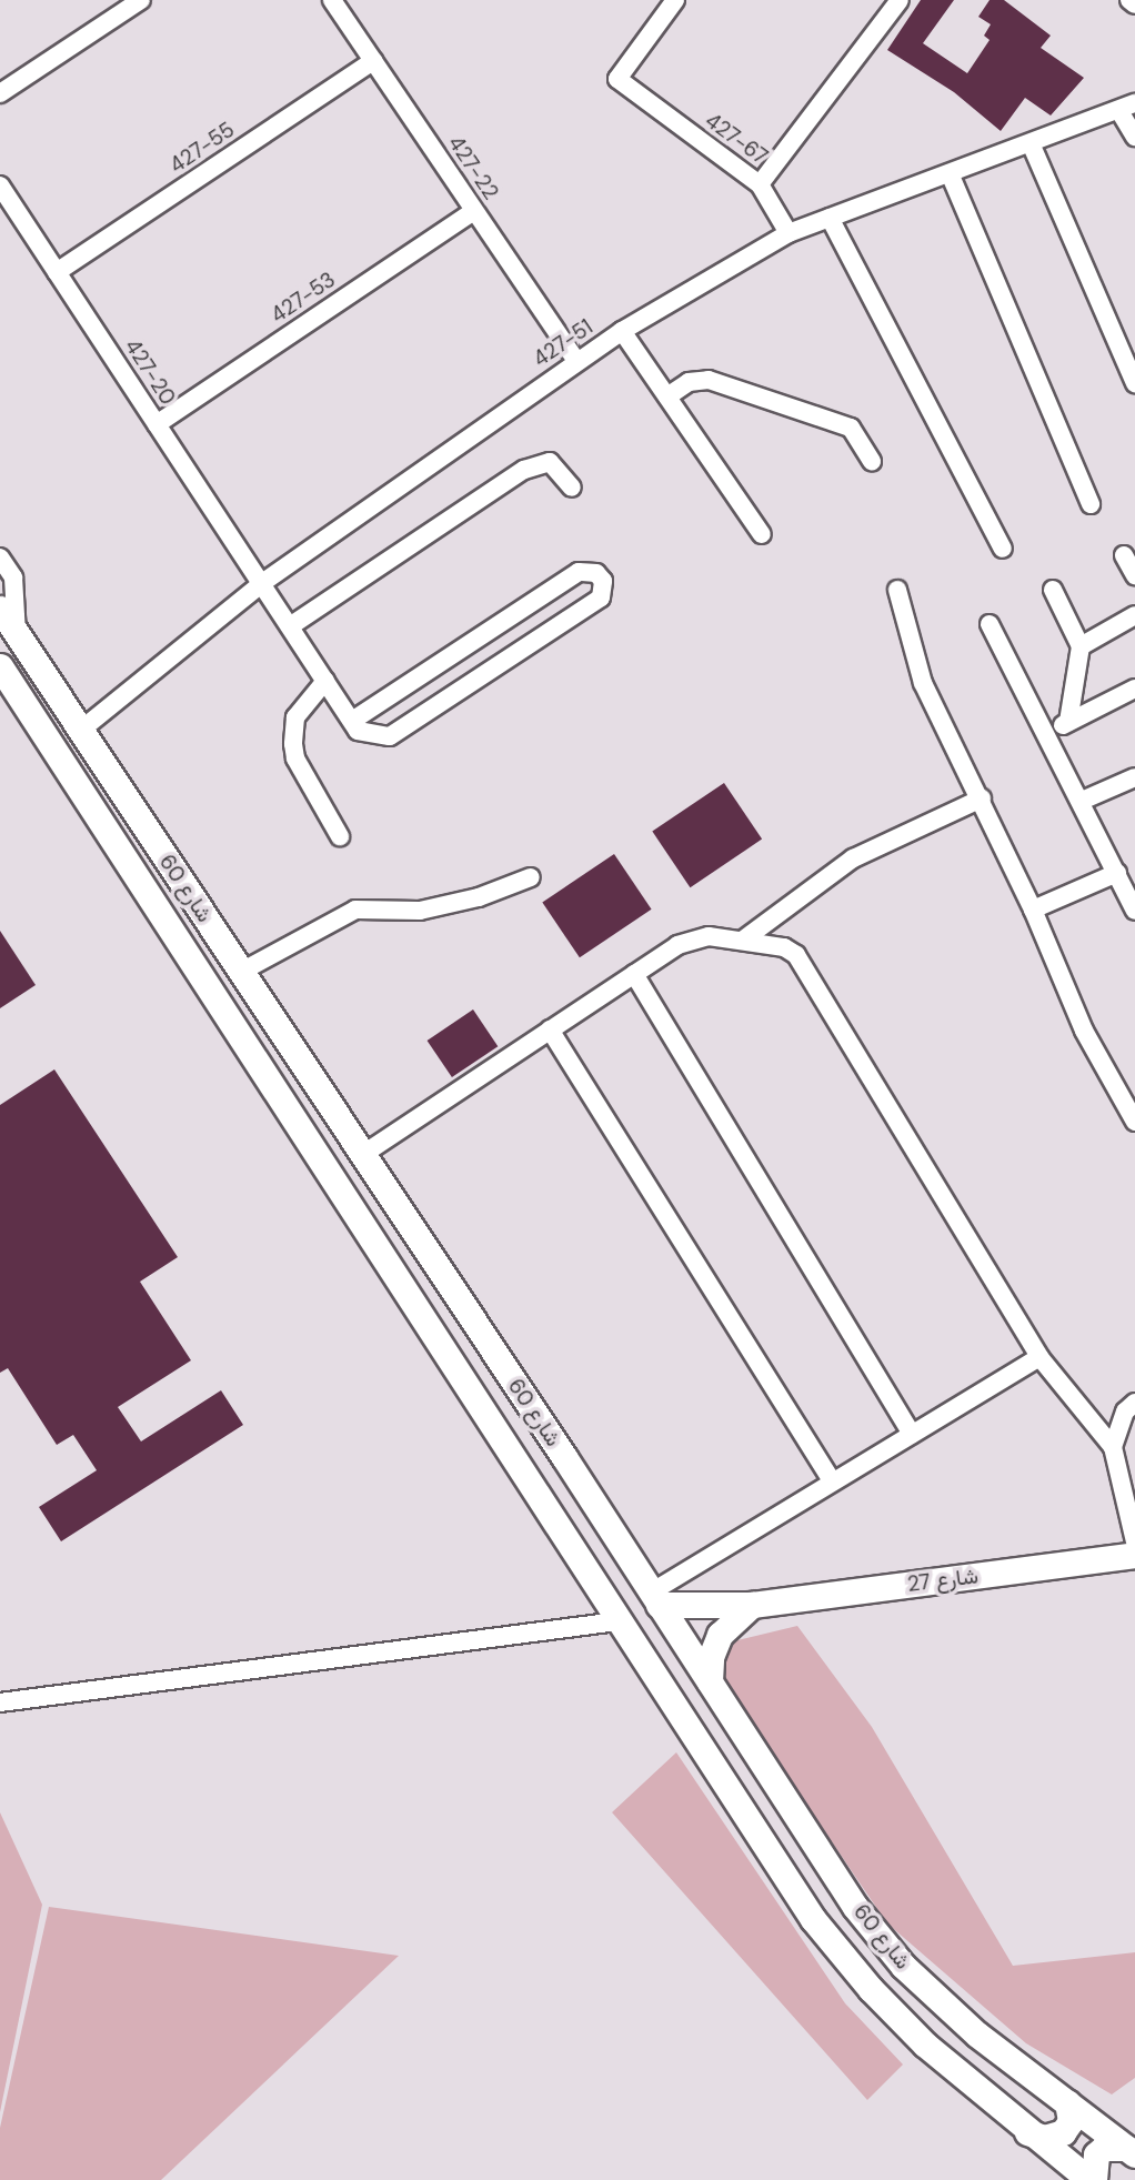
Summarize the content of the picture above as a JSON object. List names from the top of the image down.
{
  "streets": {
    "street": [
      "427-67",
      "427-55",
      "427-22",
      "427-53",
      "427-51",
      "427-20",
      "شارع 60",
      "شارع 27"
    ]
  },
  "crossings": [
    ["427-55", "427-22"],
    ["427-55", "427-20"],
    ["427-22", "427-53"],
    ["427-22", "427-51"],
    ["427-53", "427-20"],
    ["427-51", "427-20"],
    ["427-51", "شارع 60"],
    ["شارع 60", "شارع 27"]
  ]
}
